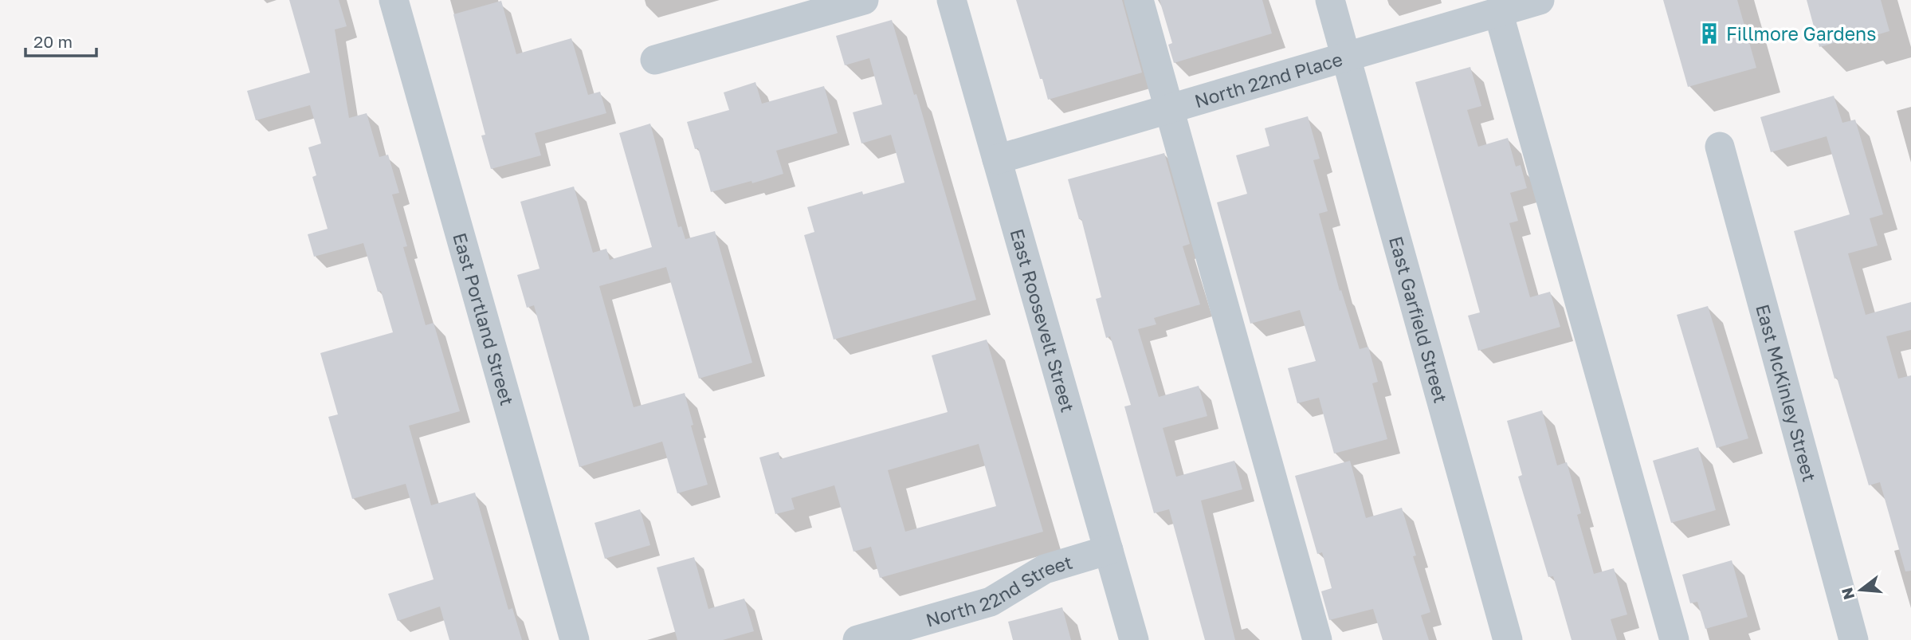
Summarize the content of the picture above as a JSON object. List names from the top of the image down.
{
  "streets": {
    "street": [
      "North 22nd Place",
      "East Roosevelt Street",
      "East Garfield Street",
      "East Portland Street",
      "East McKinley Street",
      "North 22nd Street"
    ]
  },
  "crossings": [
    ["North 22nd Place", "East Roosevelt Street"],
    ["North 22nd Place", "East Garfield Street"],
    ["East Roosevelt Street", "North 22nd Street"]
  ],
  "places": {
    "building": ["Fillmore Gardens"]
  },
  "scale_bar": "20 m",
  "north": "left"
}
